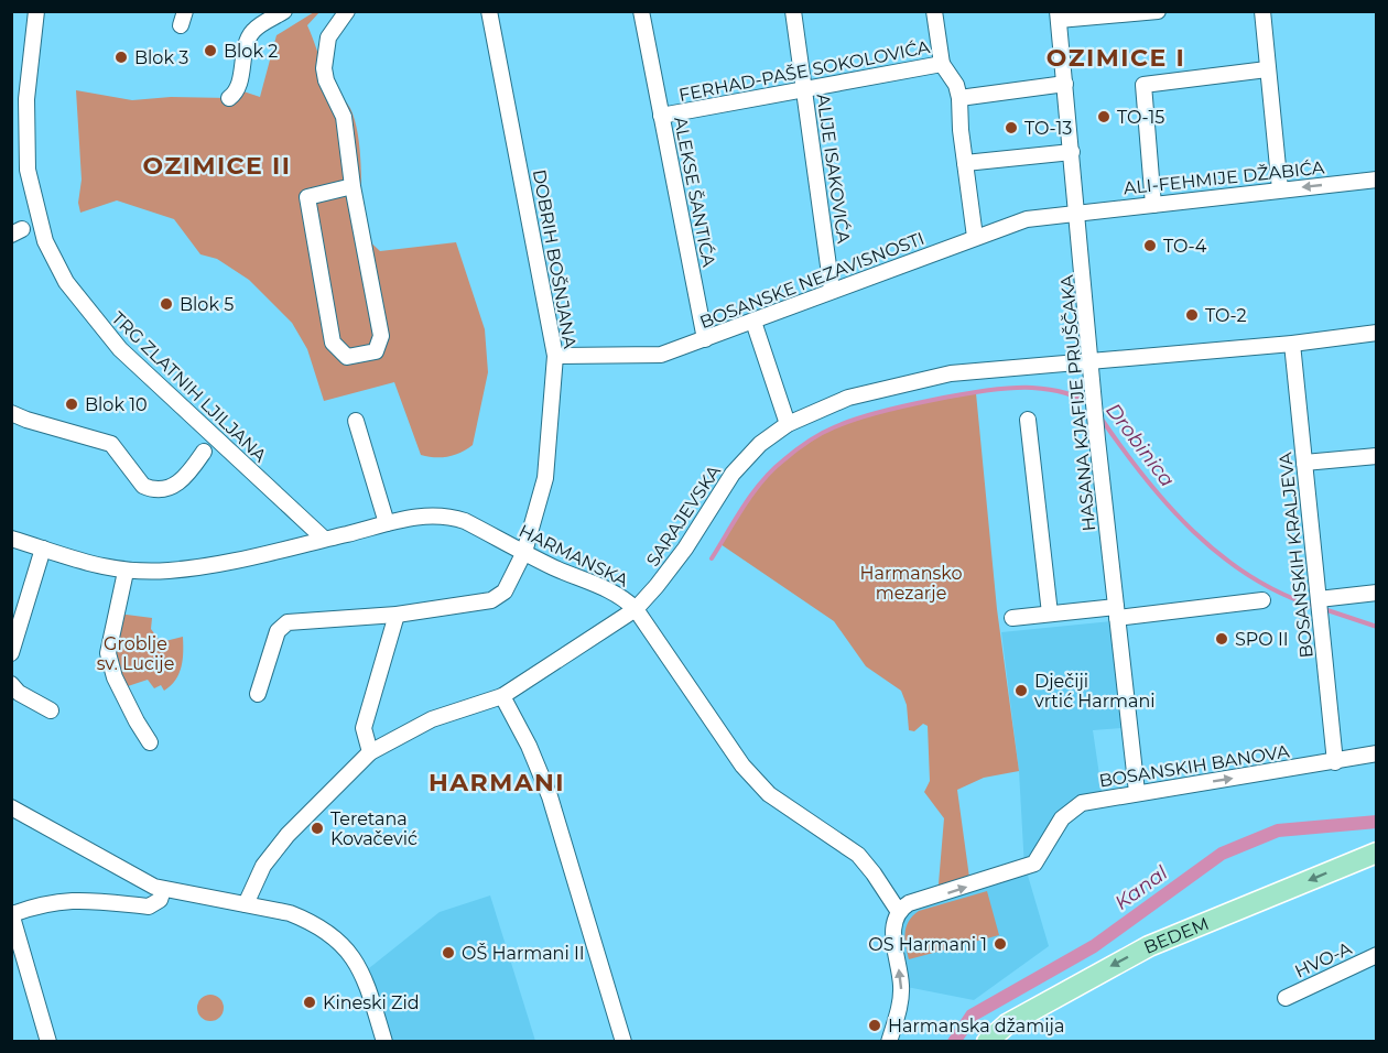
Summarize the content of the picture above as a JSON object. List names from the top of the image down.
{
  "streets": {
    "main road": ["BEDEM"],
    "street": [
      "FERHAD-PAŠE SOKOLOVIĆA",
      "ALIJE ISAKOVIĆA",
      "ALI-FEHMIJE DŽABIĆA",
      "ALEKSE ŠANTIĆA",
      "DOBRIH BOŠNJANA",
      "BOSANSKE NEZAVISNOSTI",
      "TRG ZLATNIH LJILJANA",
      "HASANA KJAFIJE PRUŠČAKA",
      "SARAJEVSKA",
      "HARMANSKA",
      "BOSANSKIH KRALJEVA",
      "BOSANSKIH BANOVA",
      "HVO-A"
    ]
  },
  "crossings": [
    ["FERHAD-PAŠE SOKOLOVIĆA", "ALIJE ISAKOVIĆA"],
    ["FERHAD-PAŠE SOKOLOVIĆA", "ALEKSE ŠANTIĆA"],
    ["ALIJE ISAKOVIĆA", "BOSANSKE NEZAVISNOSTI"],
    ["ALI-FEHMIJE DŽABIĆA", "BOSANSKE NEZAVISNOSTI"],
    ["ALI-FEHMIJE DŽABIĆA", "HASANA KJAFIJE PRUŠČAKA"],
    ["ALEKSE ŠANTIĆA", "BOSANSKE NEZAVISNOSTI"],
    ["DOBRIH BOŠNJANA", "BOSANSKE NEZAVISNOSTI"],
    ["DOBRIH BOŠNJANA", "HARMANSKA"],
    ["BOSANSKE NEZAVISNOSTI", "HASANA KJAFIJE PRUŠČAKA"],
    ["TRG ZLATNIH LJILJANA", "HARMANSKA"],
    ["HASANA KJAFIJE PRUŠČAKA", "SARAJEVSKA"],
    ["HASANA KJAFIJE PRUŠČAKA", "BOSANSKIH BANOVA"],
    ["SARAJEVSKA", "HARMANSKA"],
    ["SARAJEVSKA", "BOSANSKIH KRALJEVA"],
    ["HARMANSKA", "BOSANSKIH BANOVA"],
    ["BOSANSKIH KRALJEVA", "BOSANSKIH BANOVA"]
  ],
  "one_way": ["BOSANSKIH BANOVA", "BEDEM"],
  "districts": ["OZIMICE I", "OZIMICE II", "HARMANI"],
  "water": ["Drobinica", "Kanal"],
  "parks": ["Harmansko mezarje", "Groblje sv. Lucije"],
  "places": [
    "Blok 2",
    "Blok 3",
    "TO-15",
    "TO-13",
    "TO-4",
    "Blok 5",
    "TO-2",
    "Blok 10",
    "SPO II",
    "Dječiji vrtić Harmani",
    "Teretana Kovačević",
    "OS Harmani 1",
    "OŠ Harmani II",
    "Kineski Zid",
    "Harmanska džamija"
  ]
}
